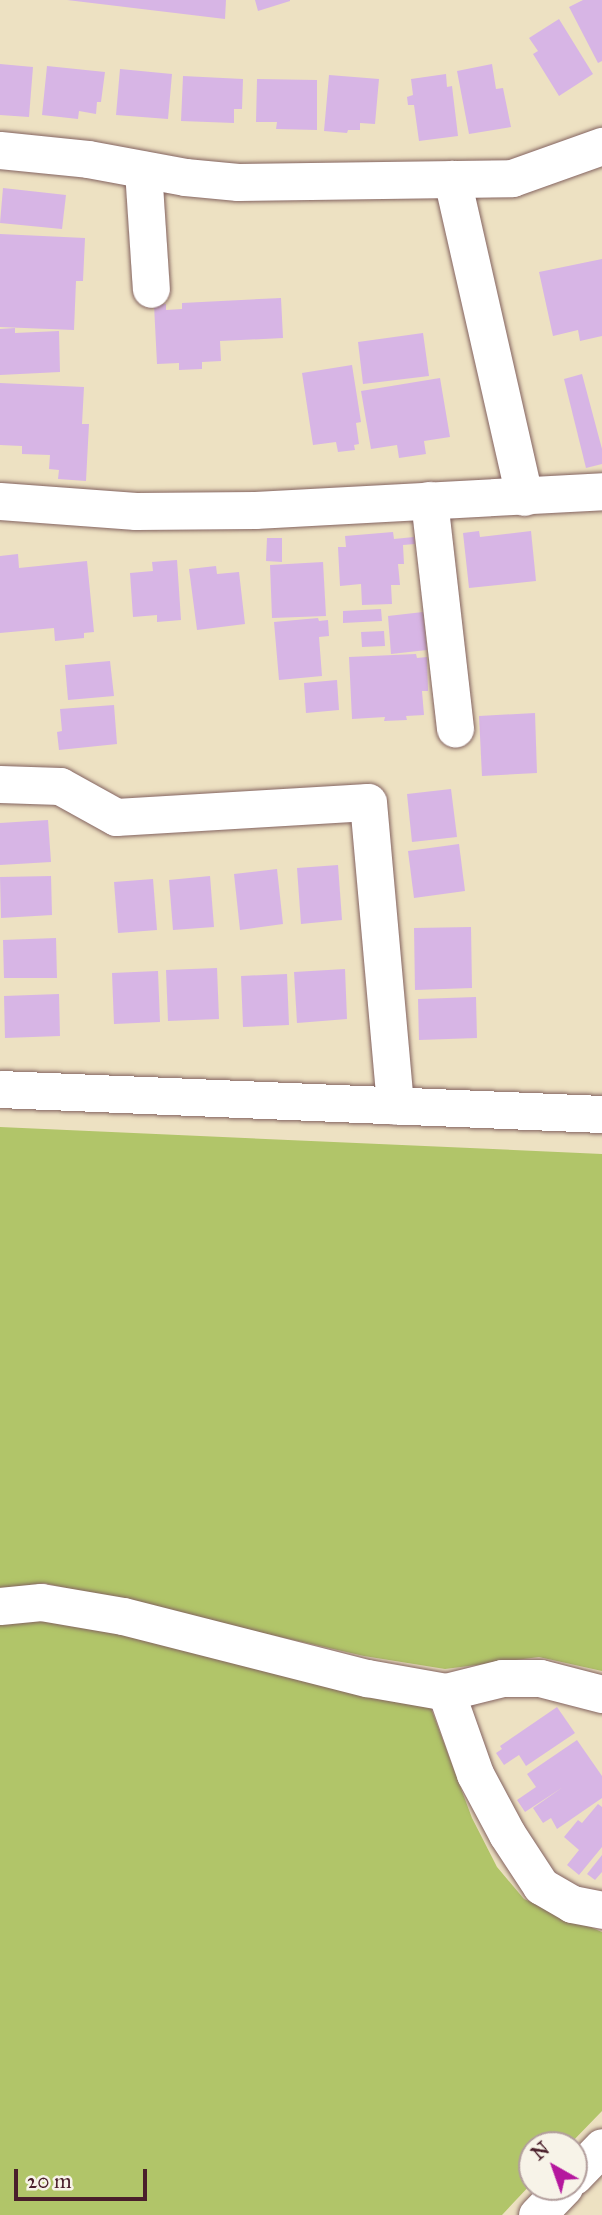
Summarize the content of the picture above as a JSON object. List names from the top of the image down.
{
  "scale_bar": "20 m",
  "north": "top left"
}
